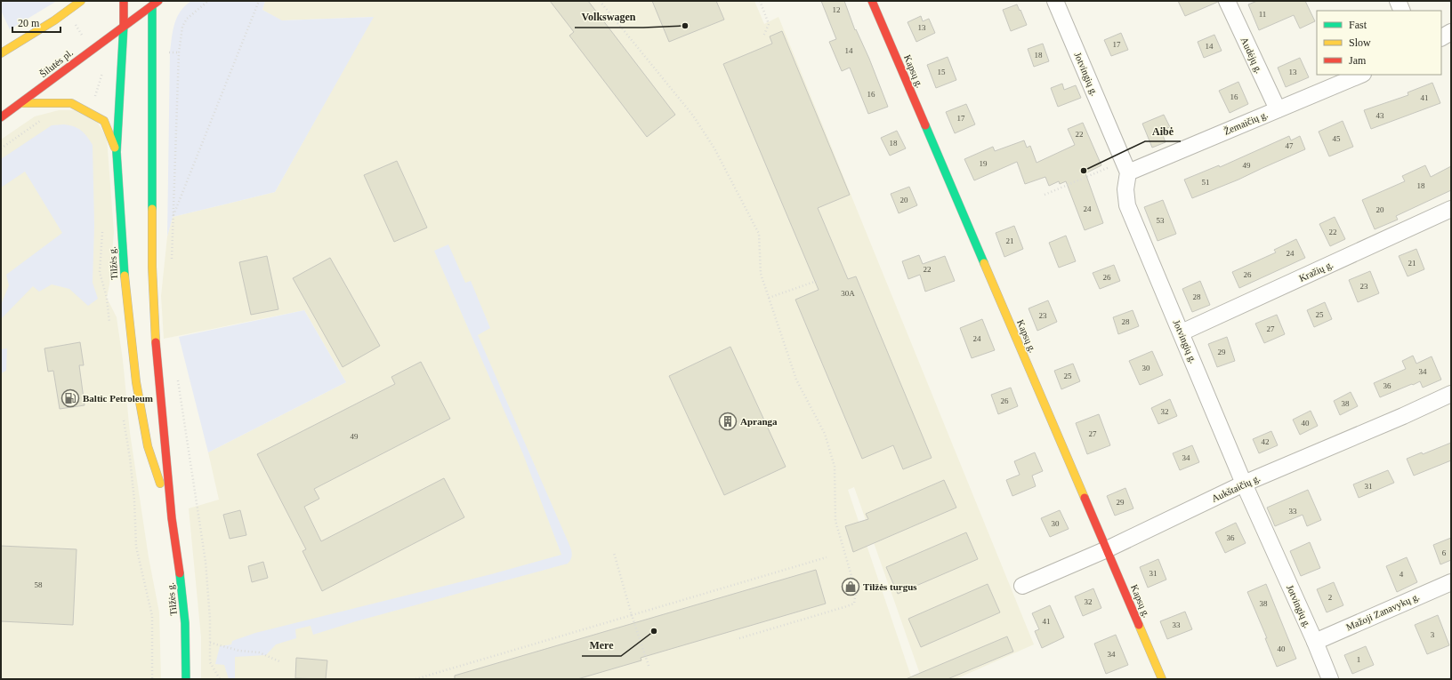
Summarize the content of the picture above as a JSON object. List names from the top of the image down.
{
  "streets": {
    "main road": ["Šilutės pl.", "Kapsų g.", "Tilžės g."],
    "street": [
      "Audėjų g.",
      "Jotvingių g.",
      "Žemaičių g.",
      "Kražių g.",
      "Aukštaičių g.",
      "Mažoji Zanavykų g."
    ]
  },
  "crossings": [
    ["Audėjų g.", "Žemaičių g."],
    ["Šilutės pl.", "Tilžės g."],
    ["Kapsų g.", "Aukštaičių g."],
    ["Jotvingių g.", "Žemaičių g."],
    ["Jotvingių g.", "Kražių g."],
    ["Jotvingių g.", "Aukštaičių g."],
    ["Jotvingių g.", "Mažoji Zanavykų g."]
  ],
  "places": {
    "other": ["Volkswagen", "Aibė", "Mere"],
    "fuel station": ["Baltic Petroleum"],
    "building": ["Apranga"],
    "shop": ["Tilžės turgus"]
  },
  "house_numbers": [
    "12",
    "11",
    "13",
    "17",
    "14",
    "14",
    "18",
    "15",
    "13",
    "16",
    "16",
    "41",
    "43",
    "17",
    "22",
    "45",
    "18",
    "47",
    "19",
    "49",
    "51",
    "18",
    "20",
    "24",
    "20",
    "53",
    "22",
    "21",
    "24",
    "21",
    "22",
    "26",
    "26",
    "23",
    "30A",
    "28",
    "25",
    "23",
    "28",
    "27",
    "24",
    "29",
    "30",
    "34",
    "25",
    "36",
    "26",
    "38",
    "32",
    "40",
    "27",
    "49",
    "42",
    "34",
    "31",
    "29",
    "33",
    "30",
    "36",
    "6",
    "31",
    "4",
    "58",
    "2",
    "32",
    "38",
    "41",
    "33",
    "3",
    "40",
    "34",
    "1"
  ],
  "legend": ["Fast", "Slow", "Jam"],
  "scale_bar": "20 m"
}
